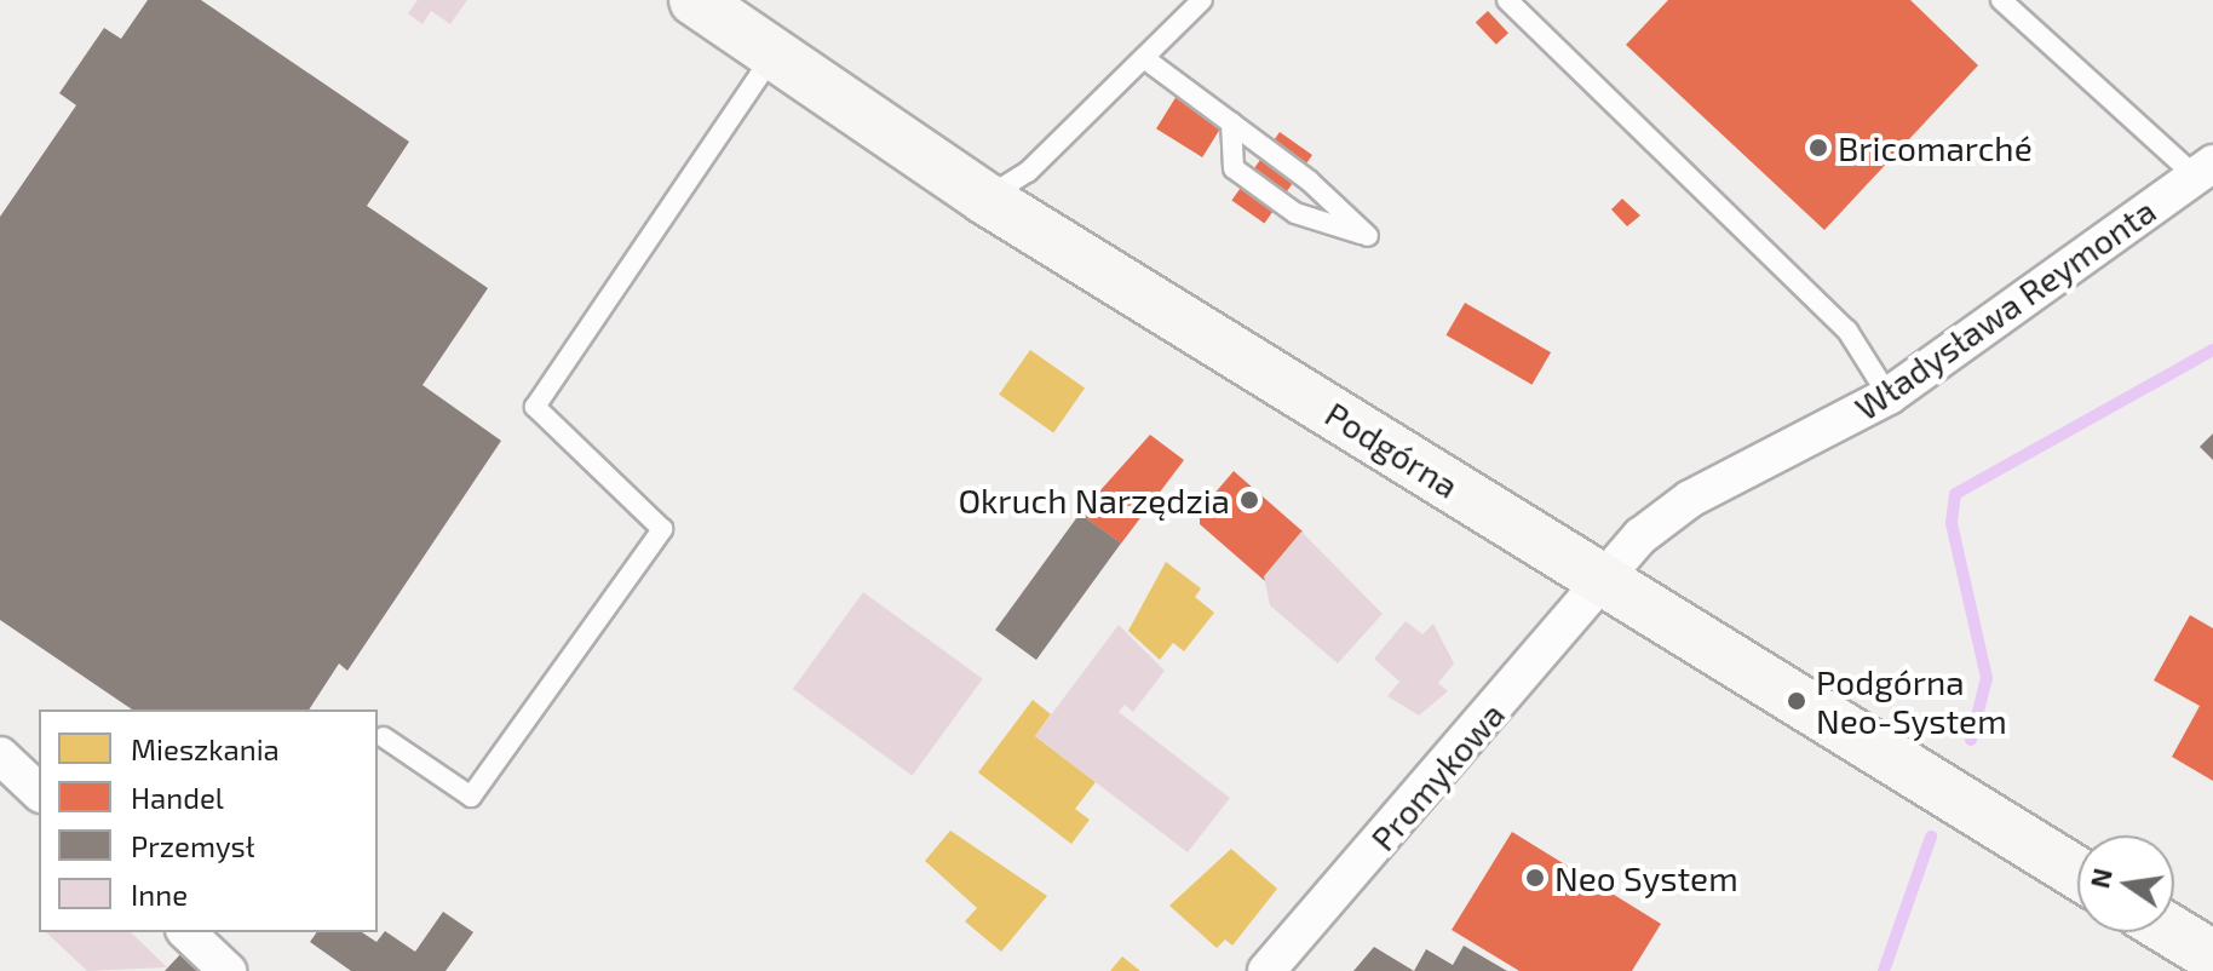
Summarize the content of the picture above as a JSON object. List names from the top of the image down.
{
  "streets": {
    "main road": ["Podgórna"],
    "street": ["Władysława Reymonta", "Promykowa"]
  },
  "crossings": [
    ["Władysława Reymonta", "Podgórna"],
    ["Władysława Reymonta", "Promykowa"],
    ["Podgórna", "Promykowa"]
  ],
  "places": [
    "Bricomarché",
    "Okruch Narzędzia",
    "Podgórna Neo-System",
    "Neo System"
  ],
  "legend": [
    "Mieszkania",
    "Handel",
    "Przemysł",
    "Inne"
  ],
  "north": "left"
}
